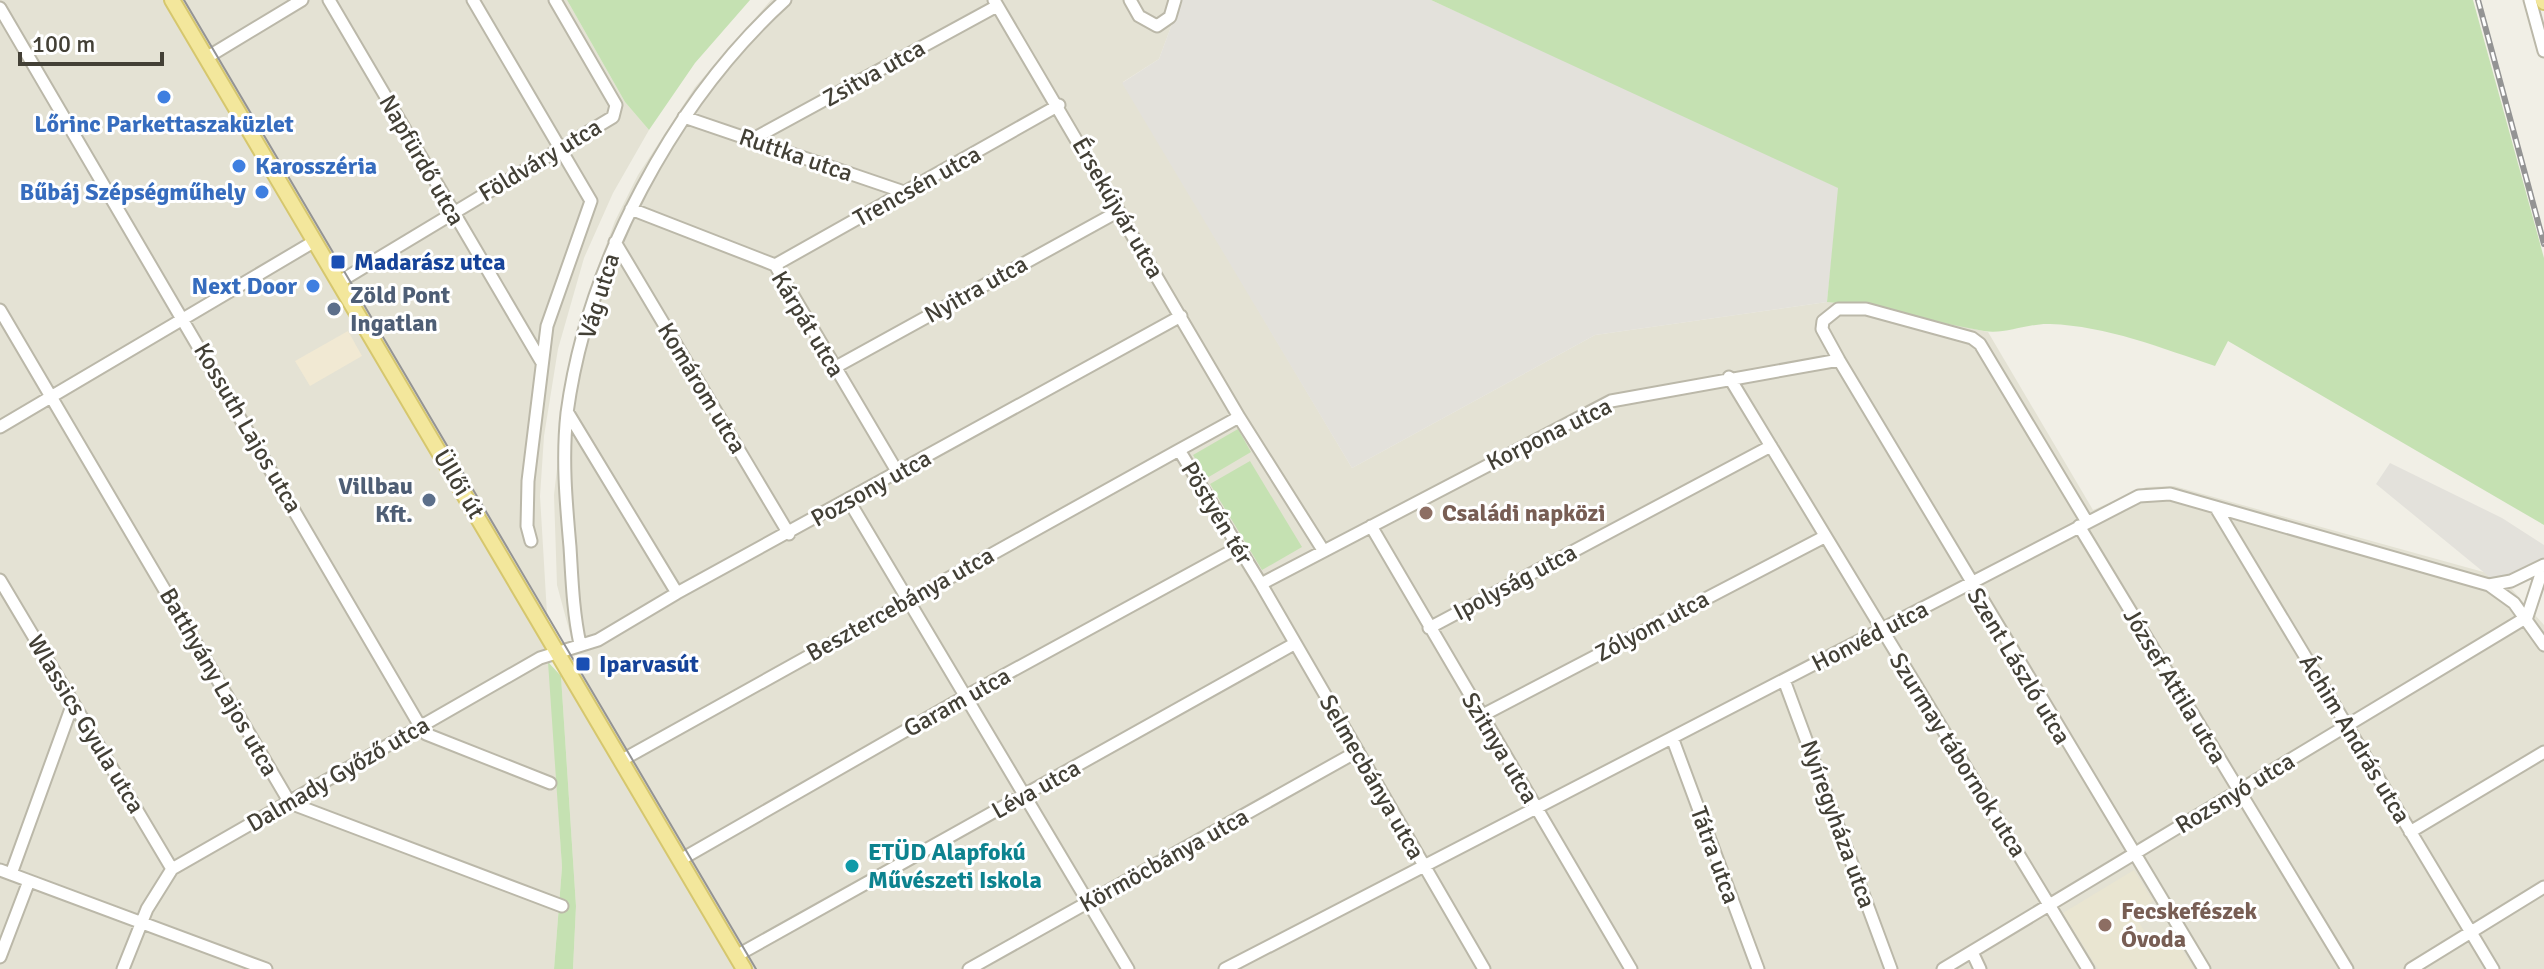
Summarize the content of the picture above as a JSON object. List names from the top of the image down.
{
  "streets": {
    "main road": ["Üllői út"],
    "street": [
      "Zsitva utca",
      "Ruttka utca",
      "Napfürdő utca",
      "Földváry utca",
      "Trencsén utca",
      "Érsekújvár utca",
      "Nyitra utca",
      "Vág utca",
      "Kárpát utca",
      "Komárom utca",
      "Kossuth Lajos utca",
      "Korpona utca",
      "Pozsony utca",
      "Pöstyén tér",
      "Ipolyság utca",
      "Besztercebánya utca",
      "Zólyom utca",
      "Honvéd utca",
      "Szent László utca",
      "Batthyány Lajos utca",
      "József Attila utca",
      "Garam utca",
      "Wlassics Gyula utca",
      "Áchim András utca",
      "Szitnya utca",
      "Szurmay tábornok utca",
      "Dalmady Győző utca",
      "Selmecbánya utca",
      "Léva utca",
      "Rozsnyó utca",
      "Nyíregyháza utca",
      "Tátra utca",
      "Körmöcbánya utca"
    ]
  },
  "crossings": [
    ["Zsitva utca", "Ruttka utca"],
    ["Zsitva utca", "Érsekújvár utca"],
    ["Ruttka utca", "Trencsén utca"],
    ["Ruttka utca", "Vág utca"],
    ["Napfürdő utca", "Földváry utca"],
    ["Napfürdő utca", "Vág utca"],
    ["Földváry utca", "Vág utca"],
    ["Földváry utca", "Üllői út"],
    ["Trencsén utca", "Érsekújvár utca"],
    ["Trencsén utca", "Kárpát utca"],
    ["Érsekújvár utca", "Nyitra utca"],
    ["Érsekújvár utca", "Pozsony utca"],
    ["Érsekújvár utca", "Pöstyén tér"],
    ["Nyitra utca", "Kárpát utca"],
    ["Vág utca", "Kárpát utca"],
    ["Vág utca", "Komárom utca"],
    ["Vág utca", "Pozsony utca"],
    ["Kárpát utca", "Pozsony utca"],
    ["Komárom utca", "Pozsony utca"],
    ["Kossuth Lajos utca", "Dalmady Győző utca"],
    ["Korpona utca", "Pöstyén tér"],
    ["Korpona utca", "Szent László utca"],
    ["Korpona utca", "József Attila utca"],
    ["Korpona utca", "Szitnya utca"],
    ["Korpona utca", "Szurmay tábornok utca"],
    ["Üllői út", "Pozsony utca"],
    ["Üllői út", "Besztercebánya utca"],
    ["Üllői út", "Garam utca"],
    ["Üllői út", "Dalmady Győző utca"],
    ["Üllői út", "Léva utca"],
    ["Pozsony utca", "Dalmady Győző utca"],
    ["Pöstyén tér", "Besztercebánya utca"],
    ["Pöstyén tér", "Garam utca"],
    ["Pöstyén tér", "Selmecbánya utca"],
    ["Ipolyság utca", "Szitnya utca"],
    ["Ipolyság utca", "Szurmay tábornok utca"],
    ["Zólyom utca", "Szitnya utca"],
    ["Zólyom utca", "Szurmay tábornok utca"],
    ["Honvéd utca", "Szent László utca"],
    ["Honvéd utca", "József Attila utca"],
    ["Honvéd utca", "Áchim András utca"],
    ["Honvéd utca", "Szitnya utca"],
    ["Honvéd utca", "Szurmay tábornok utca"],
    ["Honvéd utca", "Selmecbánya utca"],
    ["Honvéd utca", "Nyíregyháza utca"],
    ["Honvéd utca", "Tátra utca"],
    ["Szent László utca", "József Attila utca"],
    ["Szent László utca", "Rozsnyó utca"],
    ["Batthyány Lajos utca", "Dalmady Győző utca"],
    ["József Attila utca", "Rozsnyó utca"],
    ["Wlassics Gyula utca", "Dalmady Győző utca"],
    ["Áchim András utca", "Rozsnyó utca"],
    ["Szurmay tábornok utca", "Rozsnyó utca"],
    ["Selmecbánya utca", "Léva utca"],
    ["Selmecbánya utca", "Körmöcbánya utca"]
  ],
  "places": {
    "other": [
      "Lőrinc Parkettaszaküzlet",
      "Karosszéria",
      "Bűbáj Szépségműhely",
      "Next Door",
      "Zöld Pont Ingatlan",
      "Villbau Kft.",
      "Családi napközi",
      "ETÜD Alapfokú Művészeti Iskola",
      "Fecskefészek Óvoda"
    ],
    "transit": ["Madarász utca", "Iparvasút"]
  },
  "scale_bar": "100 m"
}
